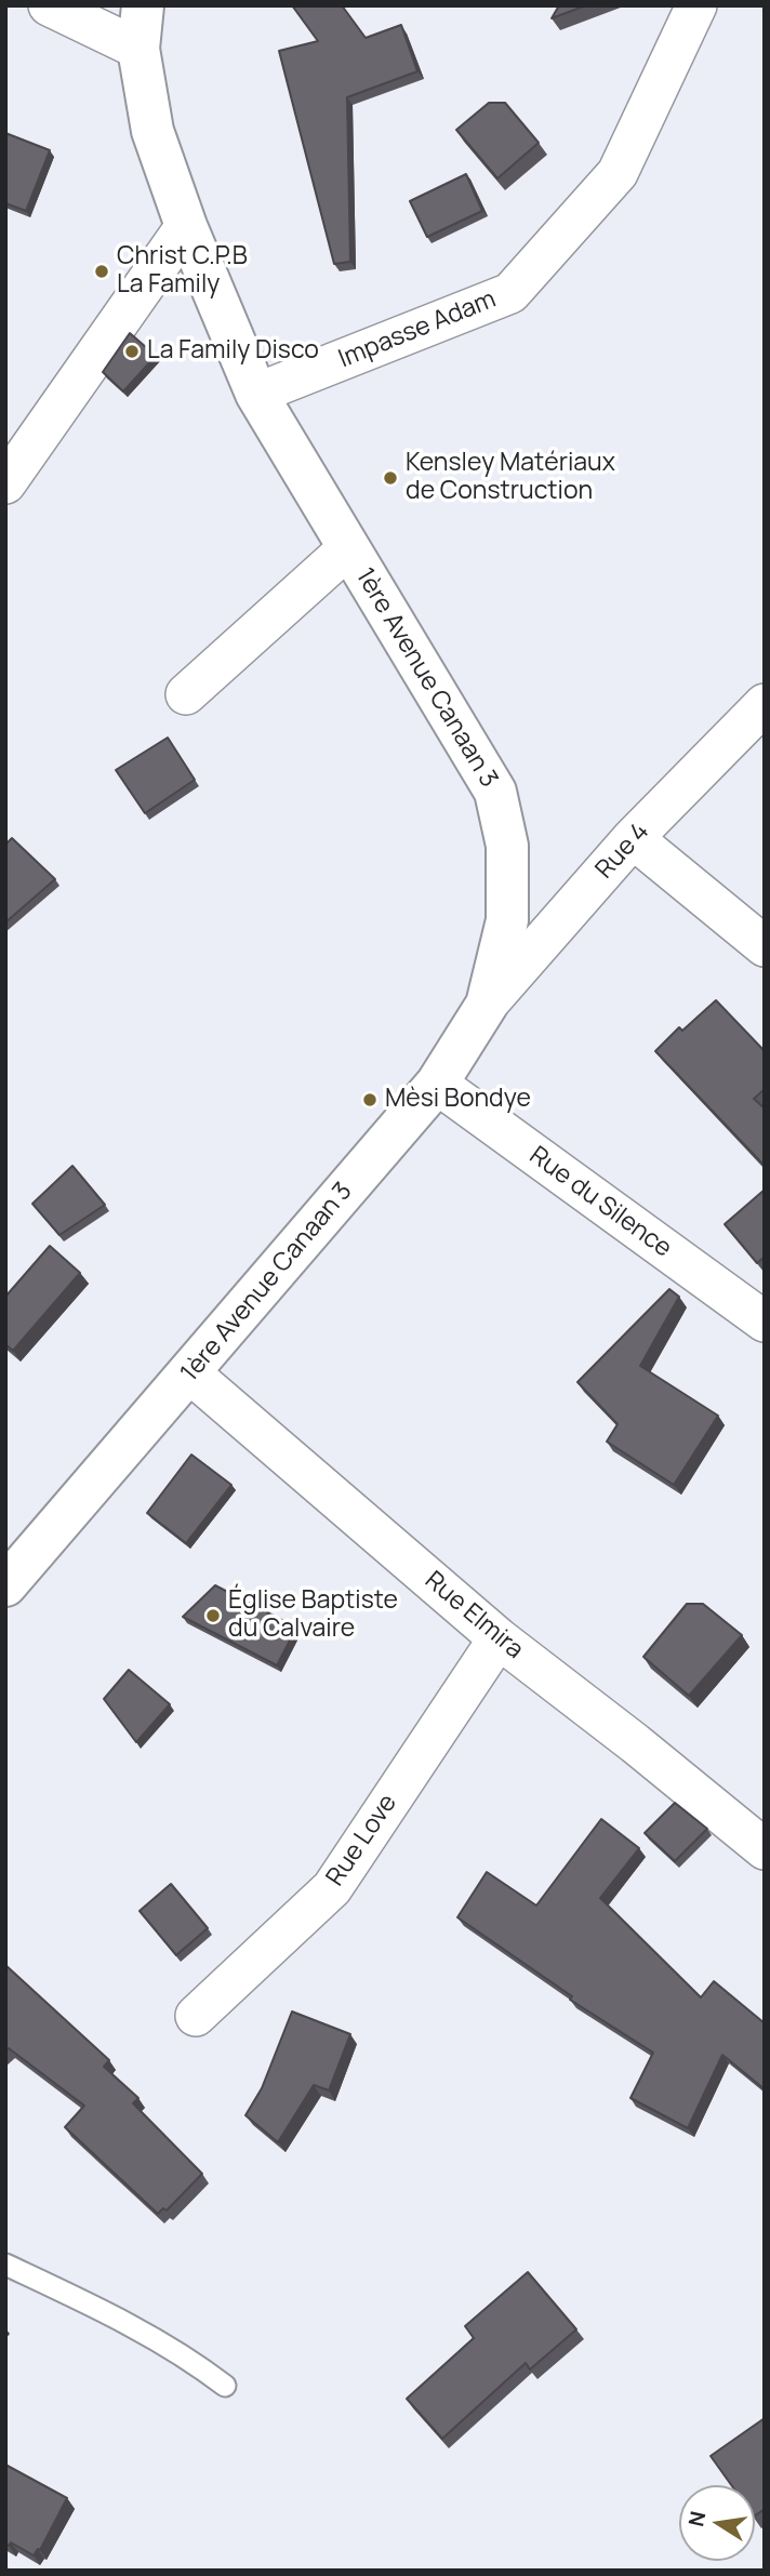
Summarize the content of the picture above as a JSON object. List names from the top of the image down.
{
  "streets": {
    "main road": ["1ère Avenue Canaan 3"],
    "street": [
      "Impasse Adam",
      "Rue 4",
      "Rue du Silence",
      "Rue Elmira",
      "Rue Love"
    ]
  },
  "crossings": [
    ["Impasse Adam", "1ère Avenue Canaan 3"],
    ["1ère Avenue Canaan 3", "Rue 4"],
    ["1ère Avenue Canaan 3", "Rue du Silence"],
    ["1ère Avenue Canaan 3", "Rue Elmira"],
    ["Rue Elmira", "Rue Love"]
  ],
  "places": [
    "Christ C.P.B La Family",
    "La Family Disco",
    "Kensley Matériaux de Construction",
    "Mèsi Bondye",
    "Église Baptiste du Calvaire"
  ],
  "north": "left"
}
